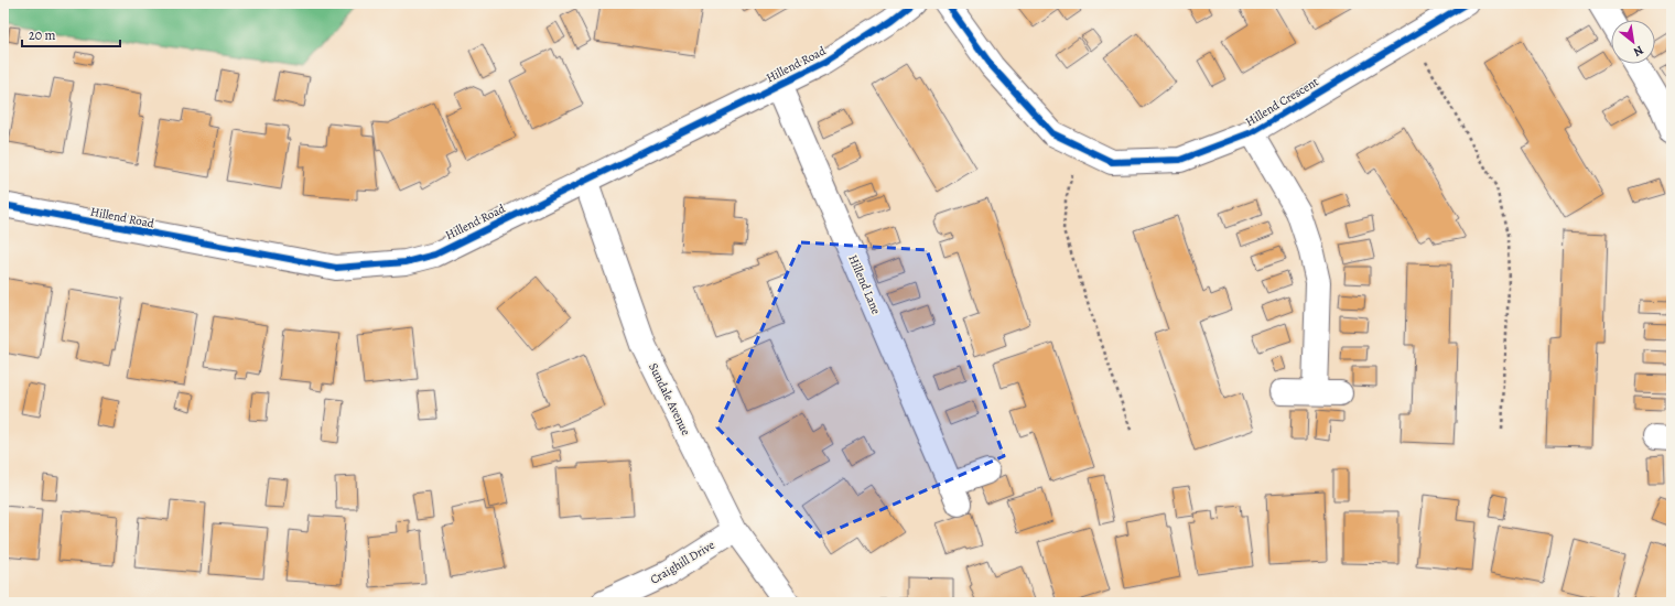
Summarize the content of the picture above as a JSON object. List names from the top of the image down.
{
  "streets": {
    "street": [
      "Hillend Road",
      "Hillend Crescent",
      "Hillend Lane",
      "Sundale Avenue",
      "Craighill Drive"
    ]
  },
  "crossings": [
    ["Hillend Road", "Hillend Lane"],
    ["Hillend Road", "Sundale Avenue"],
    ["Sundale Avenue", "Craighill Drive"]
  ],
  "scale_bar": "20 m",
  "north": "bottom right"
}
